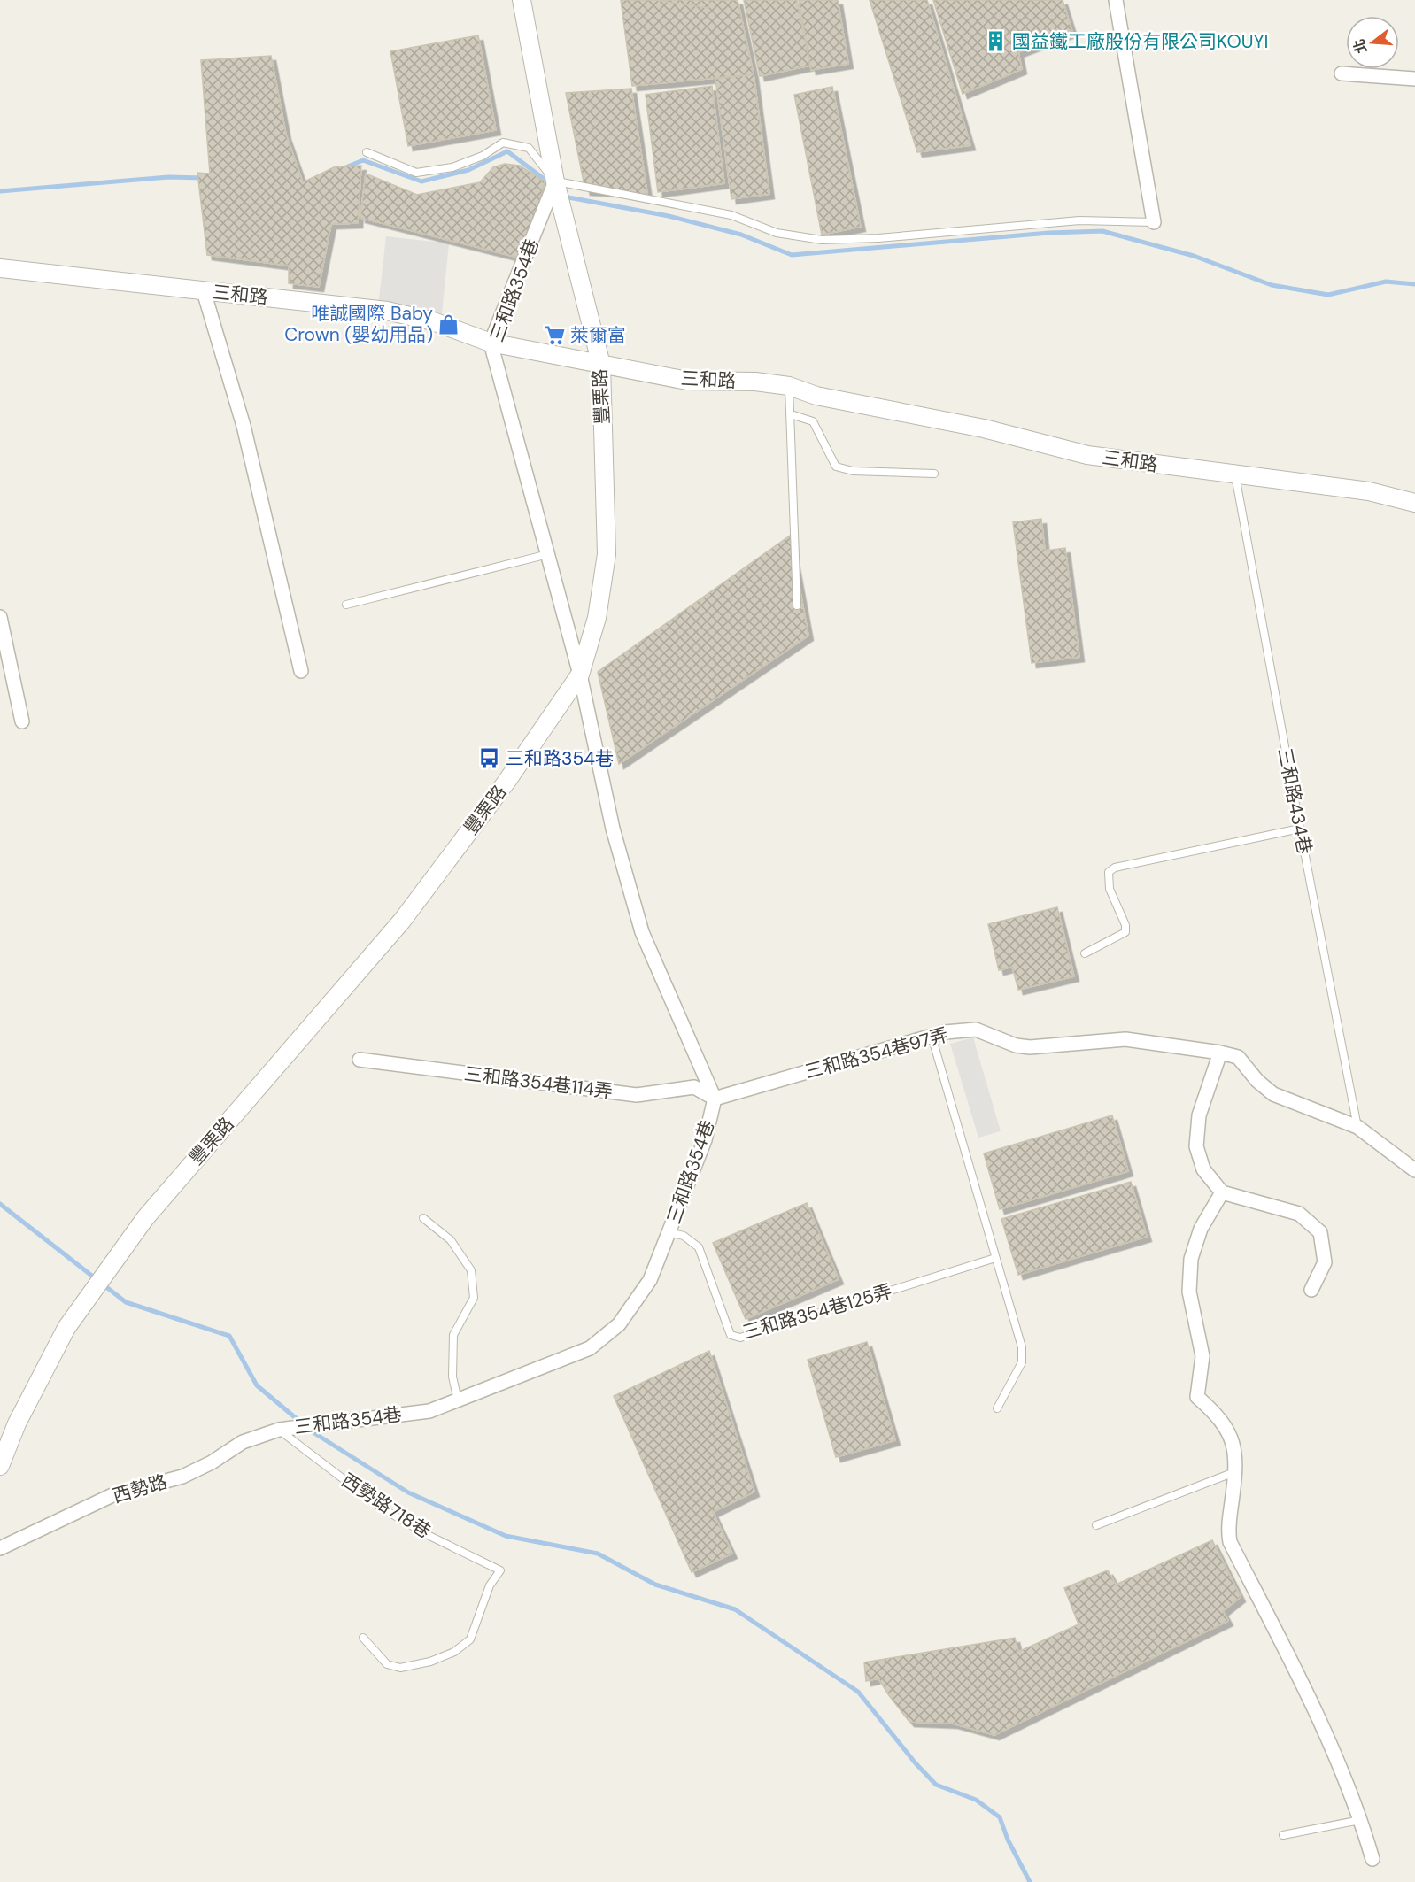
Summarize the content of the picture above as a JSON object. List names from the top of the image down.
{
  "streets": {
    "street": [
      "三和路354巷",
      "三和路",
      "豐栗路",
      "三和路354巷97弄",
      "三和路354巷114弄",
      "西勢路"
    ],
    "lane": ["三和路434巷", "三和路354巷125弄", "西勢路718巷"]
  },
  "crossings": [
    ["三和路354巷", "三和路"],
    ["三和路354巷", "豐栗路"],
    ["三和路354巷", "三和路354巷97弄"],
    ["三和路354巷", "三和路354巷114弄"],
    ["三和路354巷", "三和路354巷125弄"],
    ["三和路354巷", "西勢路"],
    ["三和路354巷", "西勢路718巷"],
    ["三和路", "豐栗路"],
    ["三和路", "三和路434巷"],
    ["三和路434巷", "三和路354巷97弄"],
    ["三和路354巷97弄", "三和路354巷114弄"],
    ["西勢路", "西勢路718巷"]
  ],
  "places": {
    "building": ["國益鐵工廠股份有限公司KOUYI"],
    "shop": ["唯誠國際 Baby Crown (嬰幼用品)"],
    "supermarket": ["萊爾富"],
    "bus stop": ["三和路354巷"]
  },
  "north": "left"
}
